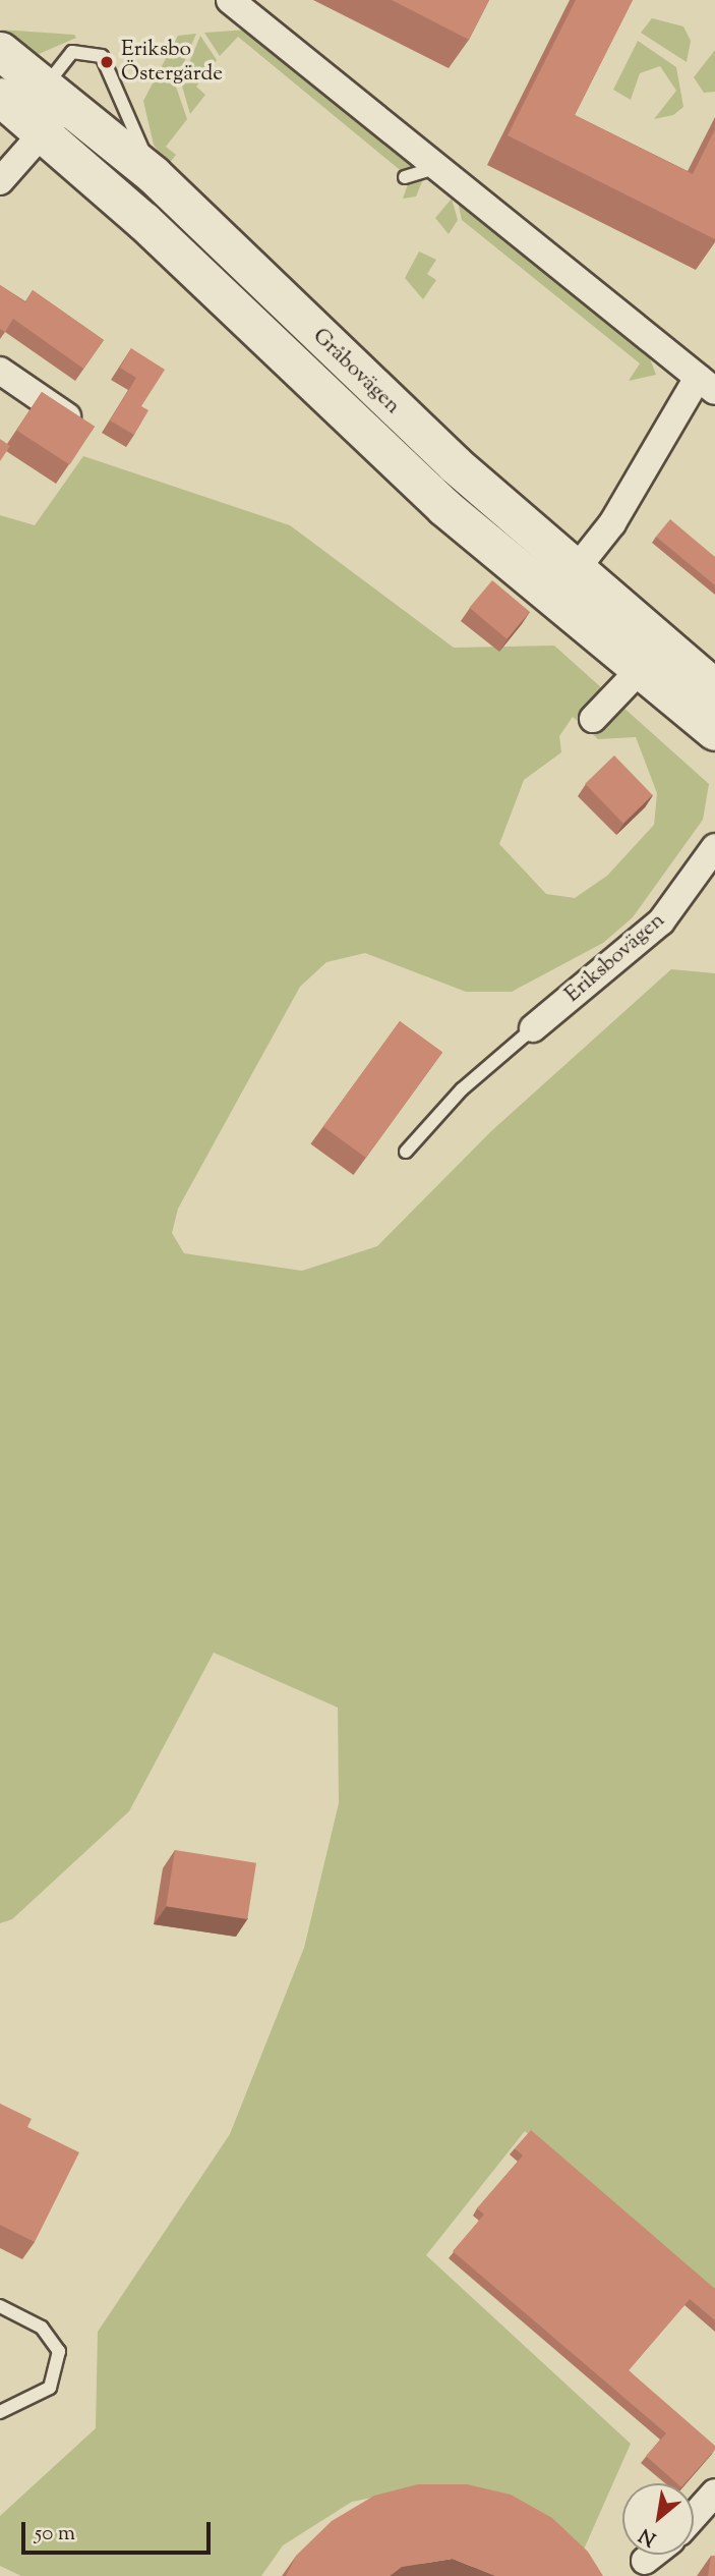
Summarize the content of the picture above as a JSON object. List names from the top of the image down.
{
  "streets": {
    "main road": ["Gråbovägen"],
    "street": ["Eriksbovägen"]
  },
  "places": ["Eriksbo Östergärde"],
  "scale_bar": "50 m",
  "north": "bottom left"
}
